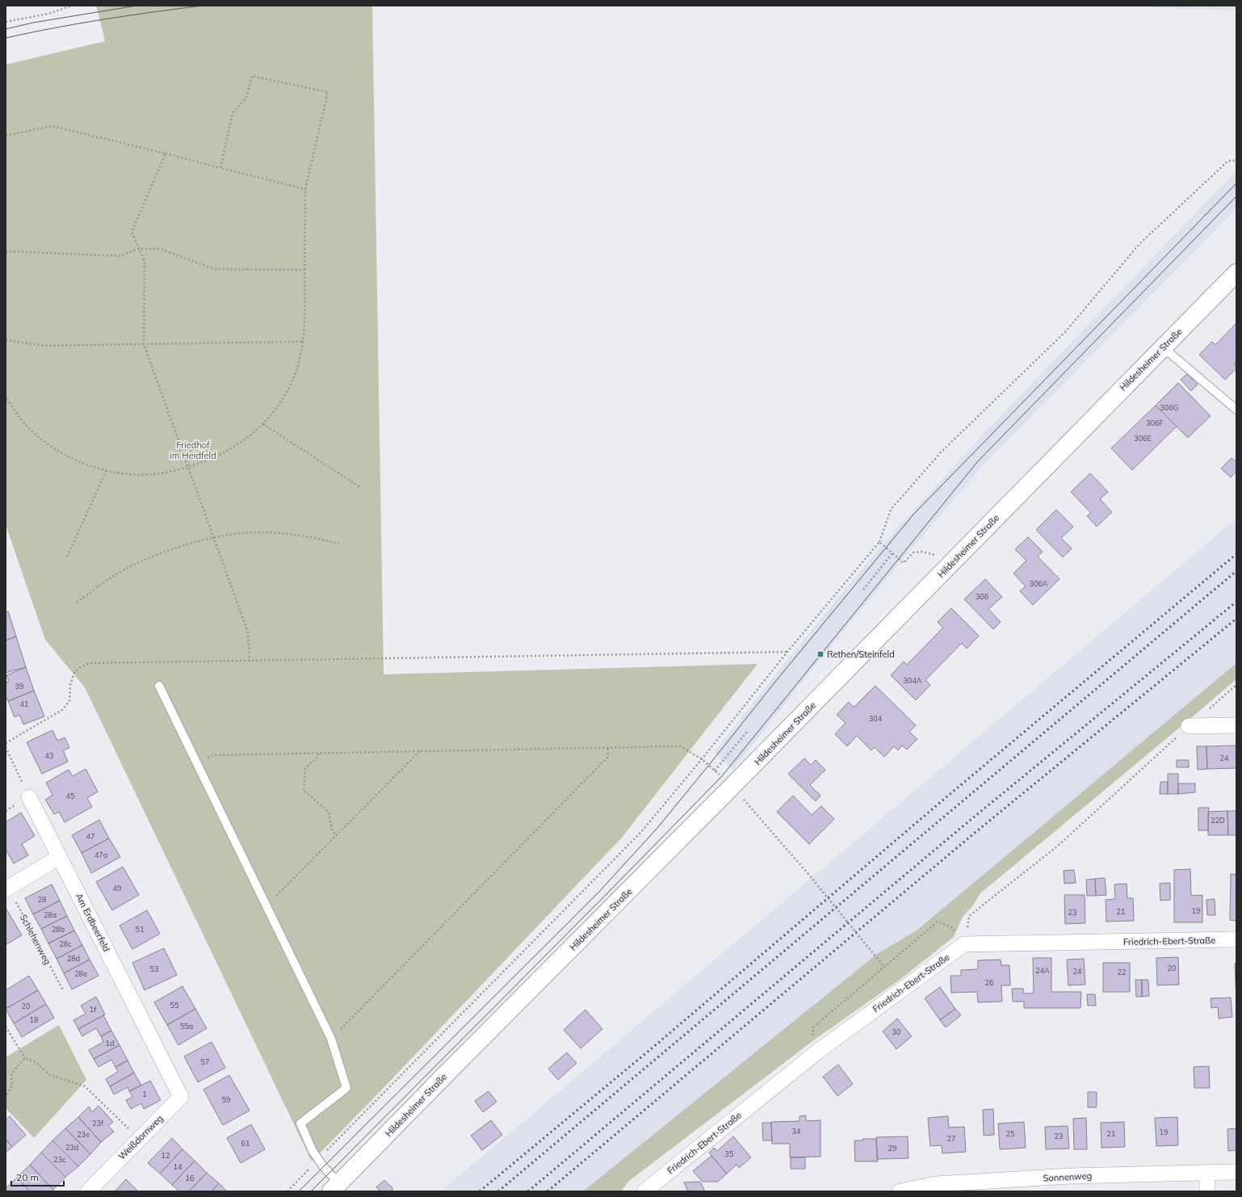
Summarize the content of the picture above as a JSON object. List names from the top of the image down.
{
  "streets": {
    "street": [
      "Hildesheimer Straße",
      "Am Erdbeerfeld",
      "Friedrich-Ebert-Straße",
      "Weißdornweg",
      "Sonnenweg"
    ],
    "path": ["Schlehenweg"]
  },
  "crossings": [
    ["Am Erdbeerfeld", "Weißdornweg"]
  ],
  "parks": ["Friedhof im Heidfeld"],
  "places": {
    "transit": ["Rethen/Steinfeld"]
  },
  "house_numbers": [
    "306G",
    "306F",
    "306E",
    "306A",
    "306",
    "304A",
    "39",
    "41",
    "304",
    "43",
    "24",
    "45",
    "22D",
    "47",
    "47a",
    "49",
    "28",
    "19",
    "21",
    "23",
    "28a",
    "28b",
    "51",
    "28c",
    "28d",
    "20",
    "53",
    "24A",
    "24",
    "22",
    "28e",
    "26",
    "55",
    "20",
    "1f",
    "18",
    "55a",
    "30",
    "1d",
    "57",
    "1",
    "59",
    "23f",
    "34",
    "19",
    "25",
    "21",
    "23e",
    "23",
    "27",
    "61",
    "23d",
    "29",
    "35",
    "12",
    "23c",
    "14",
    "16"
  ],
  "scale_bar": "20 m"
}
